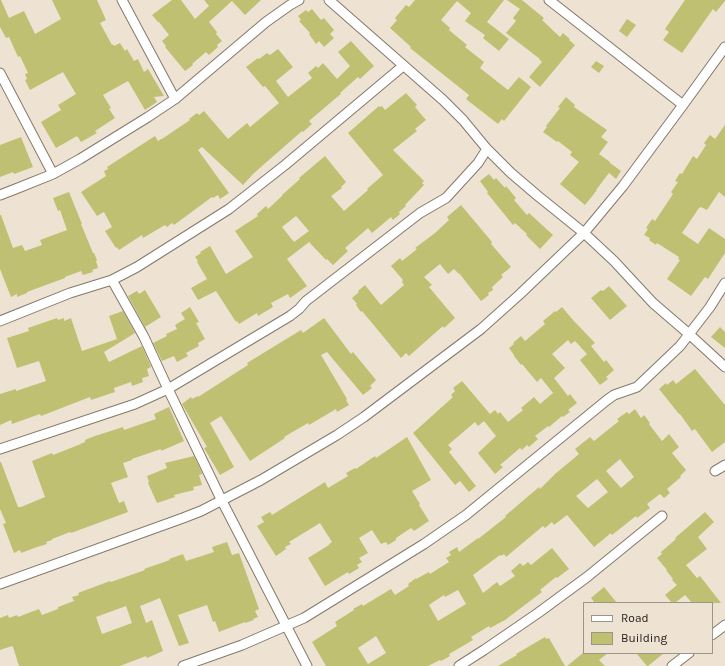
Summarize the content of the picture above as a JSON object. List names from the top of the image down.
{
  "legend": ["Road", "Building"]
}
